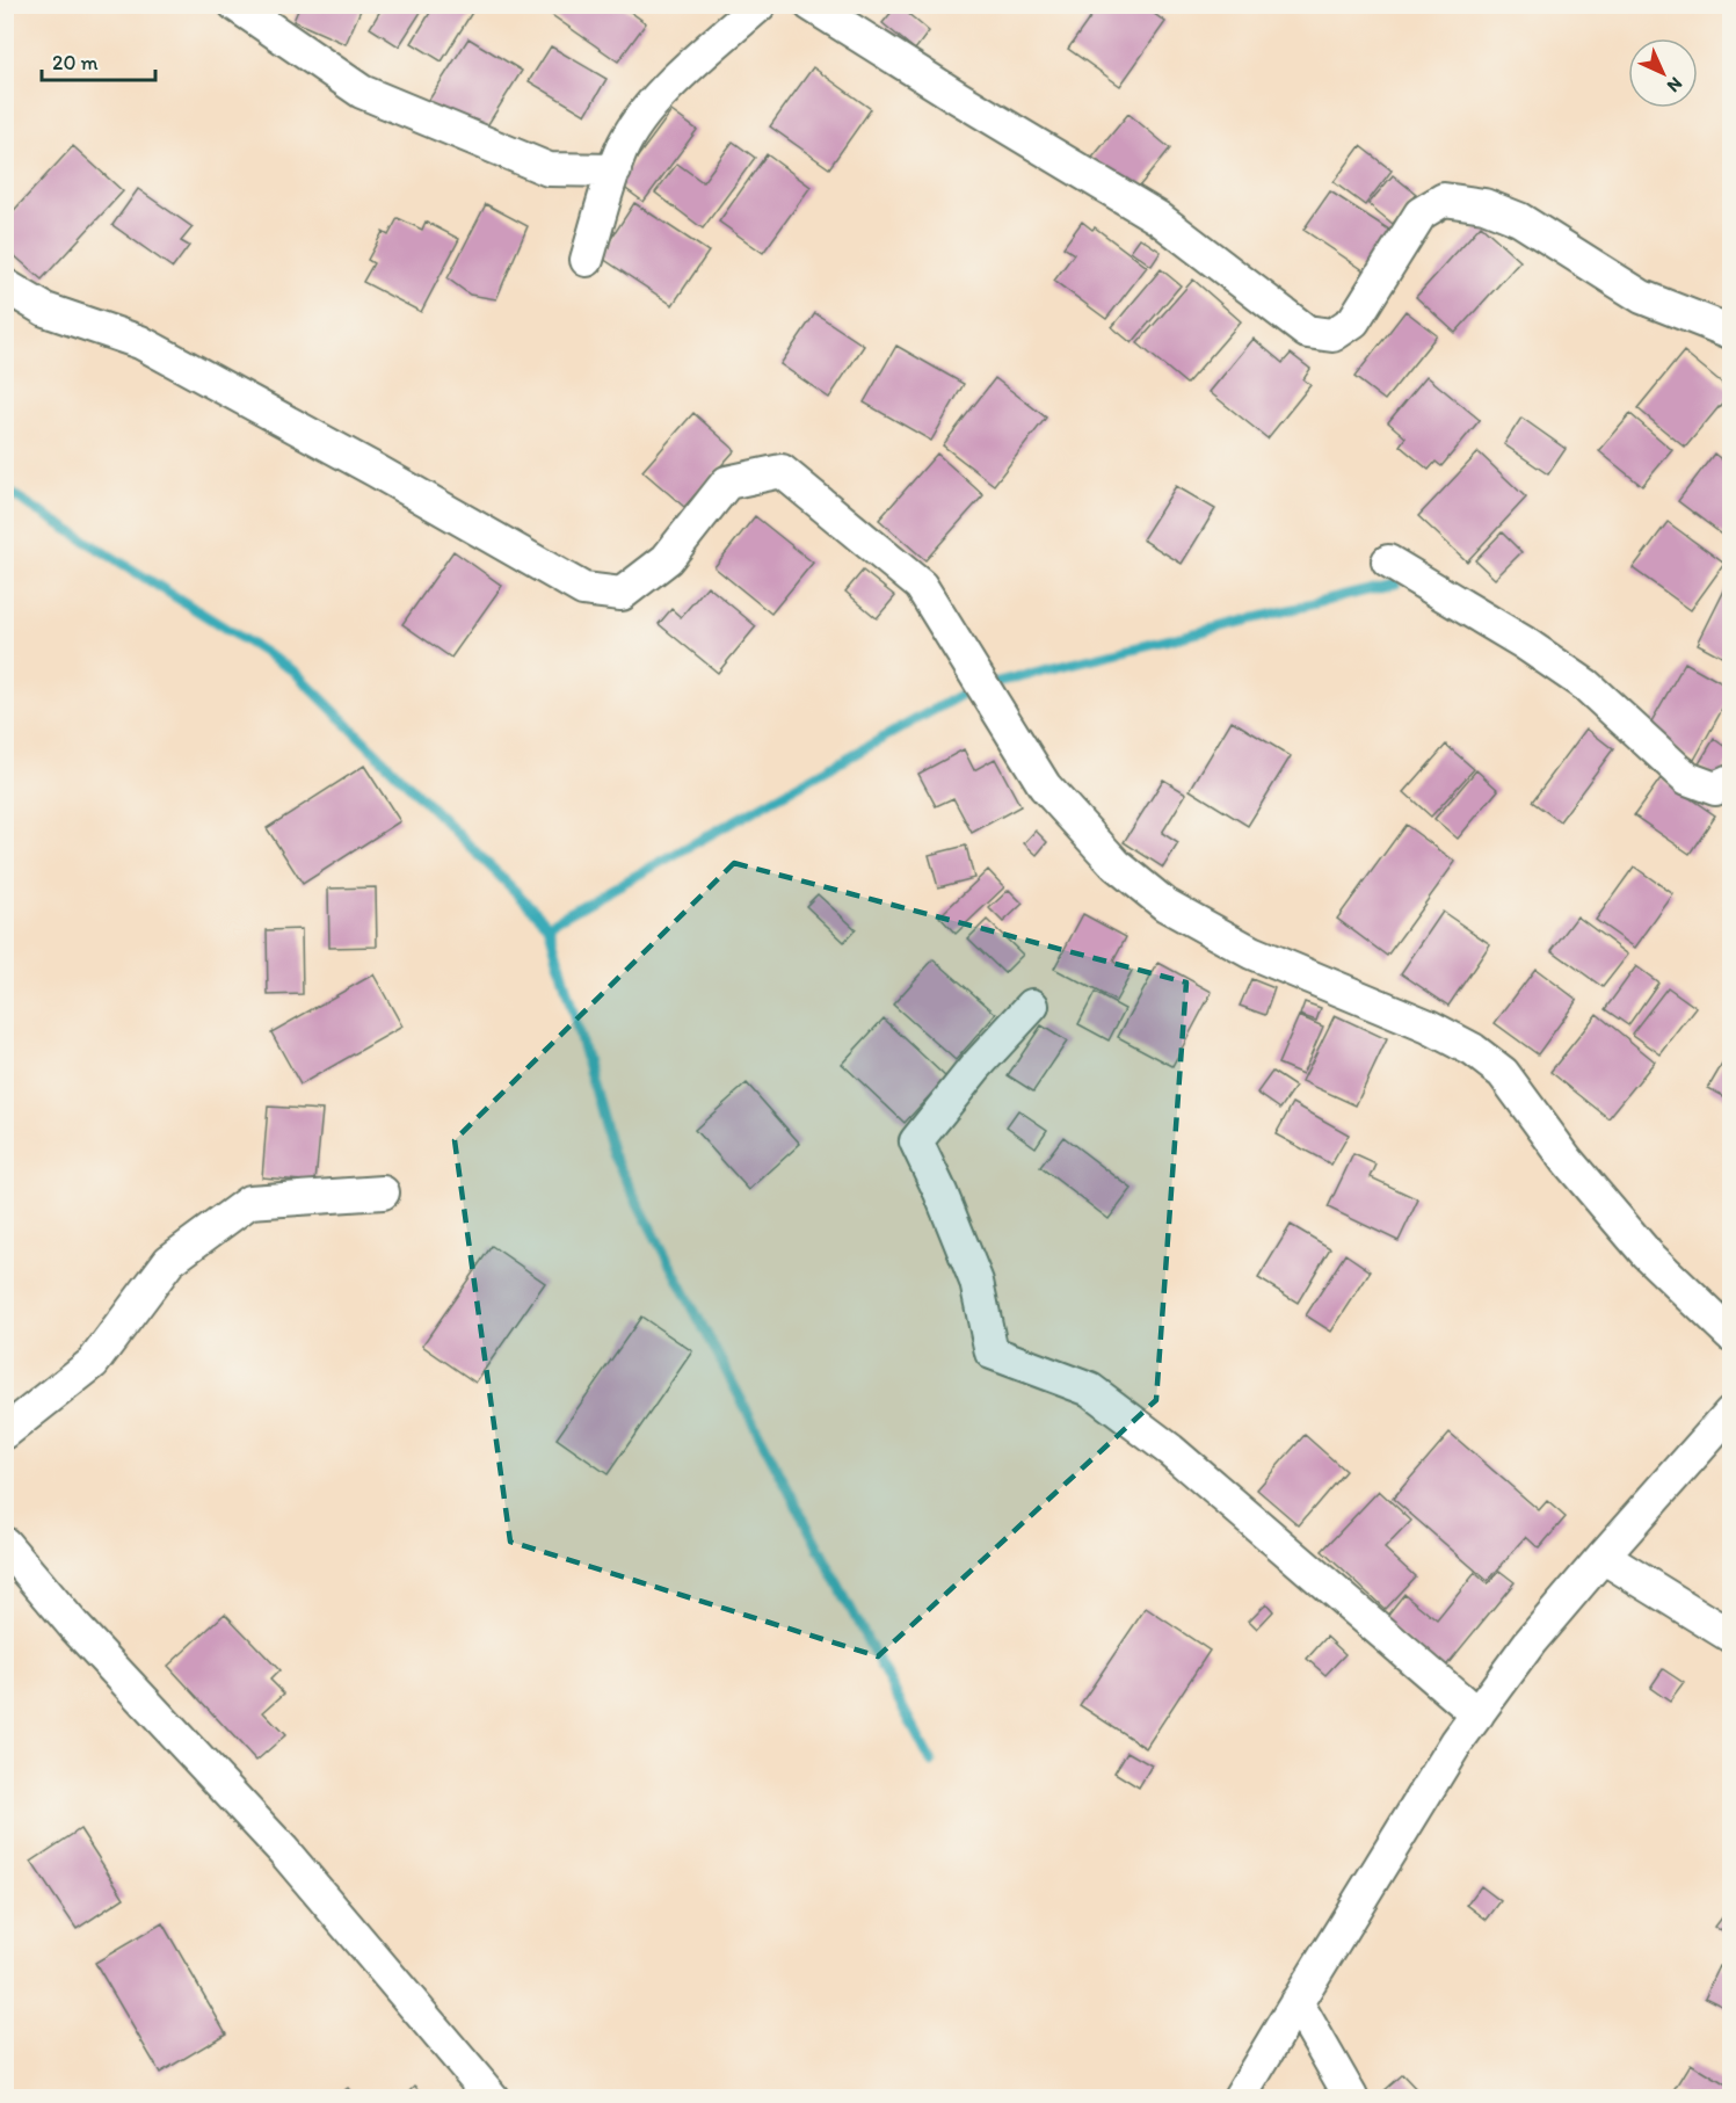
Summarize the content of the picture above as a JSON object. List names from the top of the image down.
{
  "scale_bar": "20 m",
  "north": "bottom right"
}
